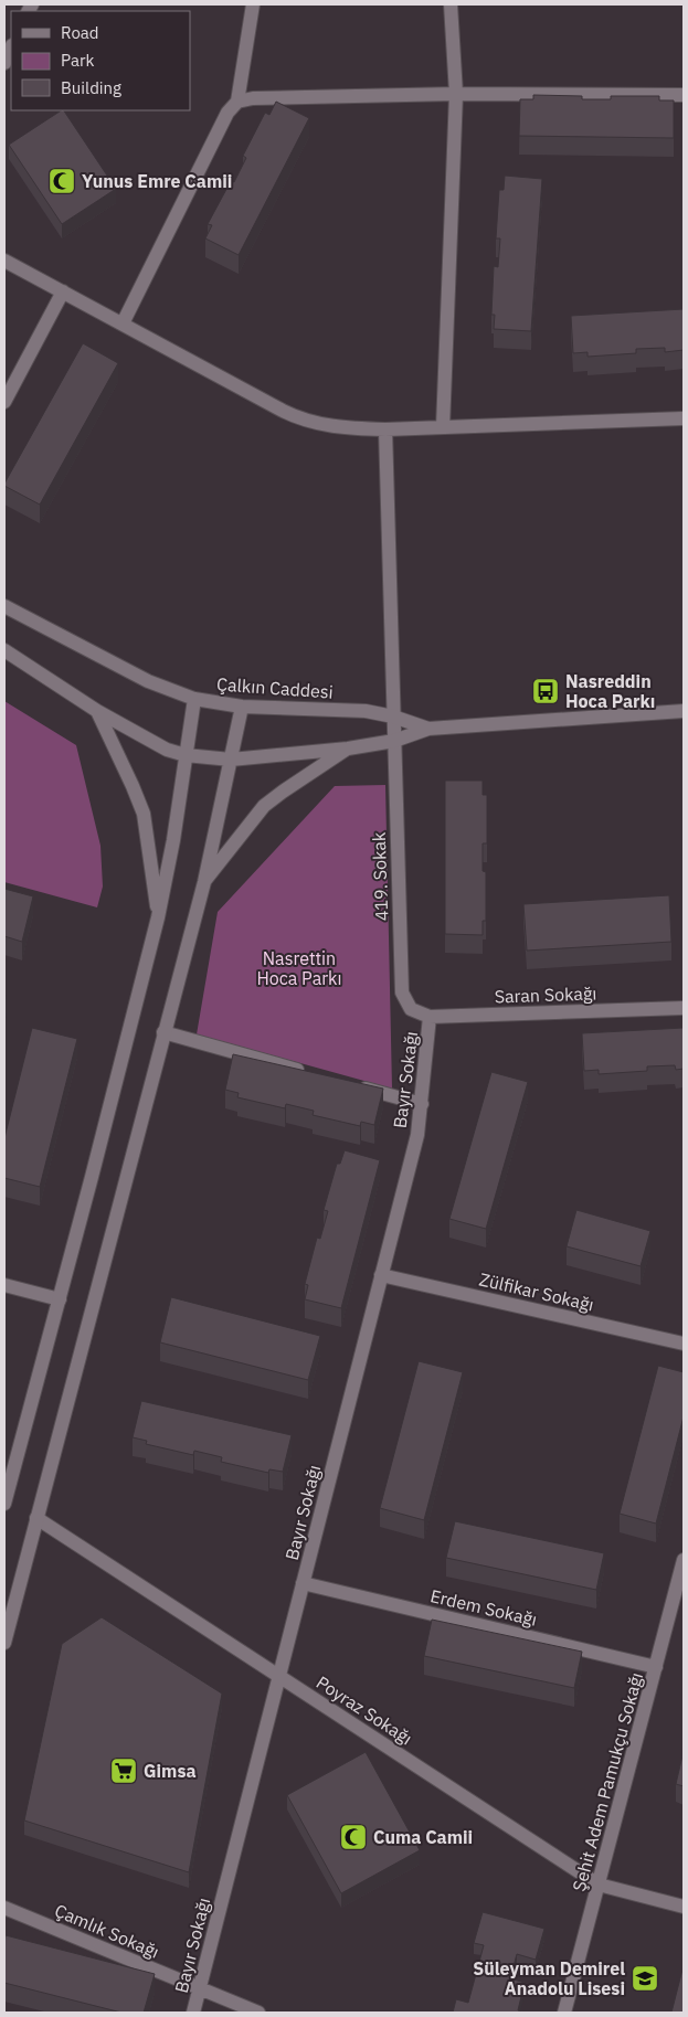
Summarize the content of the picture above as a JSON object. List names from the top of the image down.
{
  "streets": {
    "street": [
      "Çalkın Caddesi",
      "419. Sokak",
      "Saran Sokağı",
      "Bayır Sokağı",
      "Zülfikar Sokağı",
      "Erdem Sokağı",
      "Poyraz Sokağı",
      "Şehit Adem Pamukçu Sokağı",
      "Çamlık Sokağı"
    ]
  },
  "crossings": [
    ["Çalkın Caddesi", "419. Sokak"],
    ["419. Sokak", "Saran Sokağı"],
    ["Saran Sokağı", "Bayır Sokağı"],
    ["Bayır Sokağı", "Zülfikar Sokağı"],
    ["Bayır Sokağı", "Erdem Sokağı"],
    ["Bayır Sokağı", "Poyraz Sokağı"],
    ["Bayır Sokağı", "Çamlık Sokağı"],
    ["Erdem Sokağı", "Şehit Adem Pamukçu Sokağı"],
    ["Poyraz Sokağı", "Şehit Adem Pamukçu Sokağı"]
  ],
  "parks": ["Nasrettin Hoca Parkı"],
  "places": {
    "mosque": ["Yunus Emre Camii", "Cuma Camii"],
    "bus stop": ["Nasreddin Hoca Parkı"],
    "supermarket": ["Gimsa"],
    "school or university": ["Süleyman Demirel Anadolu Lisesi"]
  },
  "legend": ["Road", "Park", "Building"]
}
